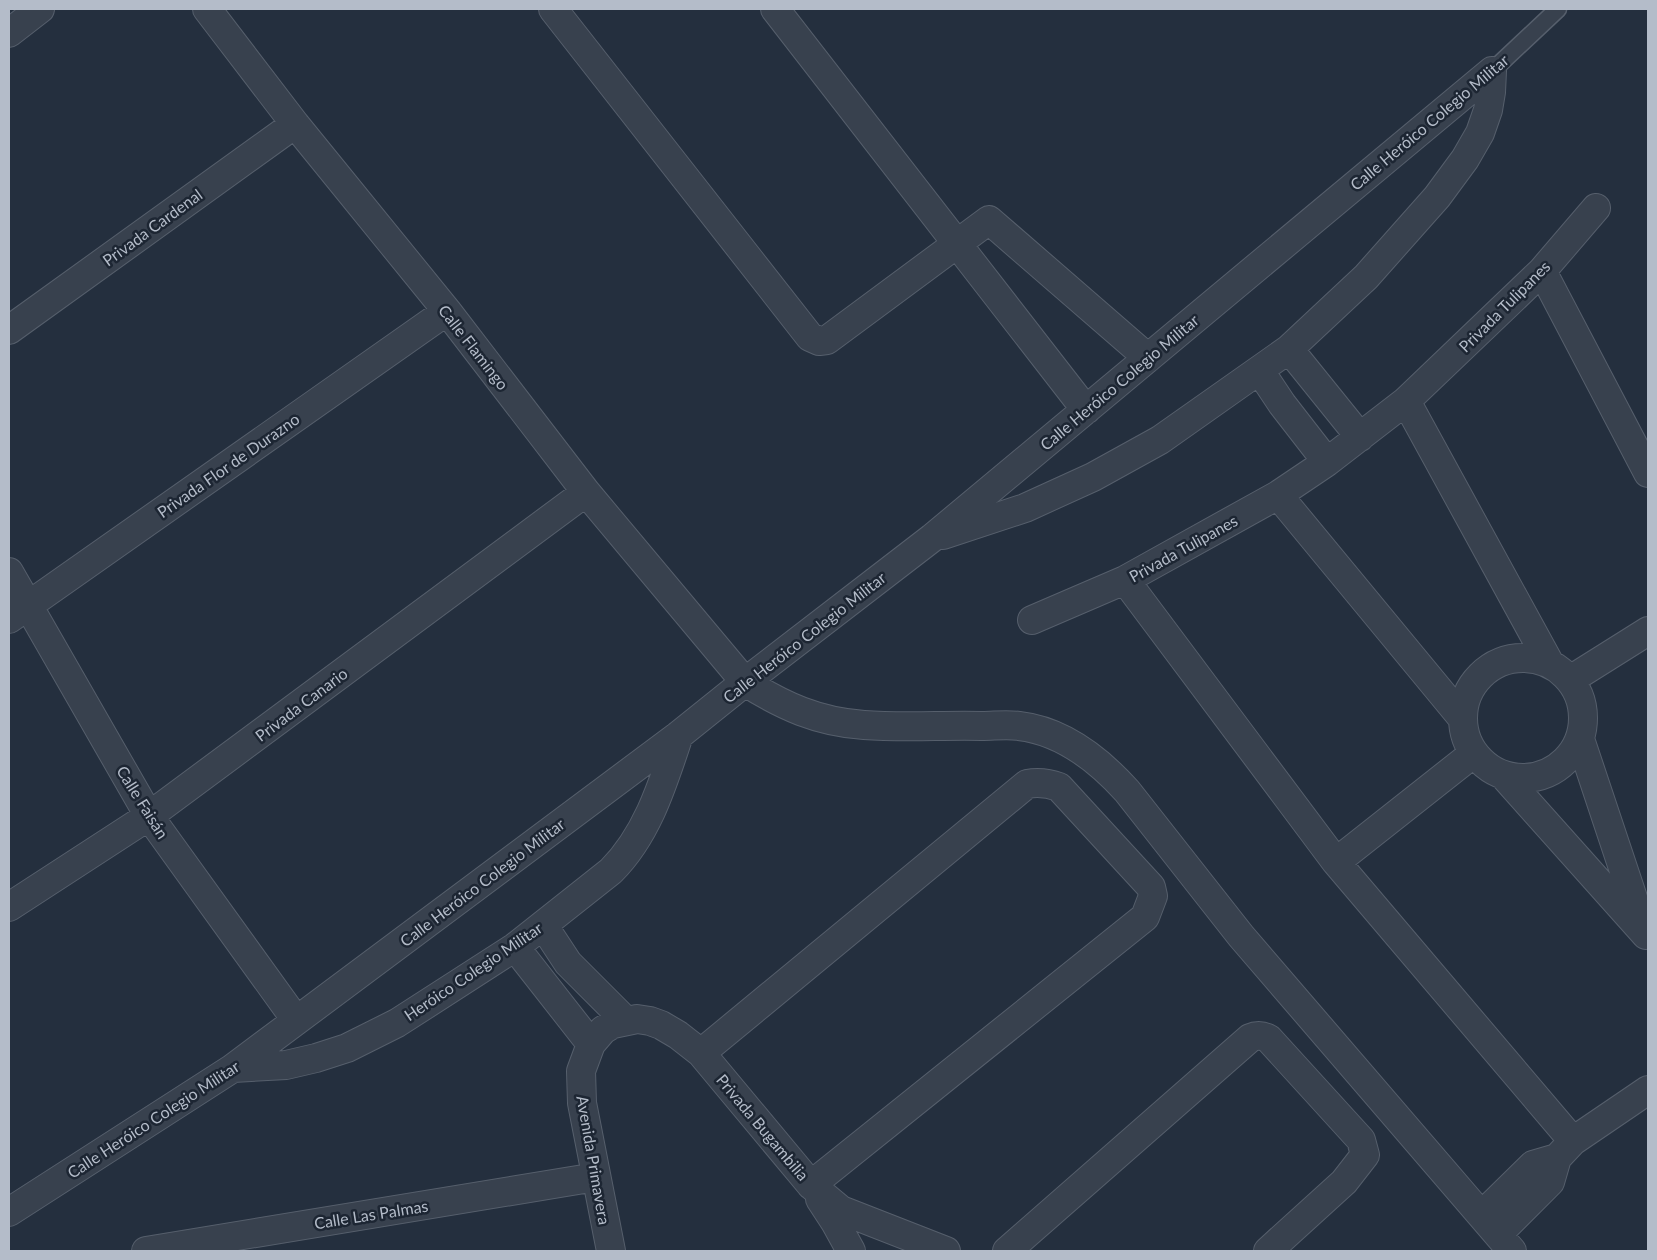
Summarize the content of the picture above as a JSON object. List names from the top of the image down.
{
  "streets": {
    "street": [
      "Calle Heróico Colegio Militar",
      "Privada Cardenal",
      "Privada Tulipanes",
      "Calle Flamingo",
      "Privada Flor de Durazno",
      "Privada Canario",
      "Calle Faisán",
      "Heróico Colegio Militar",
      "Privada Bugambilia",
      "Avenida Primavera",
      "Calle Las Palmas"
    ]
  },
  "crossings": [
    ["Calle Heróico Colegio Militar", "Calle Flamingo"],
    ["Calle Heróico Colegio Militar", "Calle Faisán"],
    ["Calle Heróico Colegio Militar", "Heróico Colegio Militar"],
    ["Privada Cardenal", "Calle Flamingo"],
    ["Calle Flamingo", "Privada Flor de Durazno"],
    ["Calle Flamingo", "Privada Canario"],
    ["Privada Flor de Durazno", "Calle Faisán"],
    ["Privada Canario", "Calle Faisán"],
    ["Privada Bugambilia", "Avenida Primavera"],
    ["Avenida Primavera", "Calle Las Palmas"]
  ]
}
